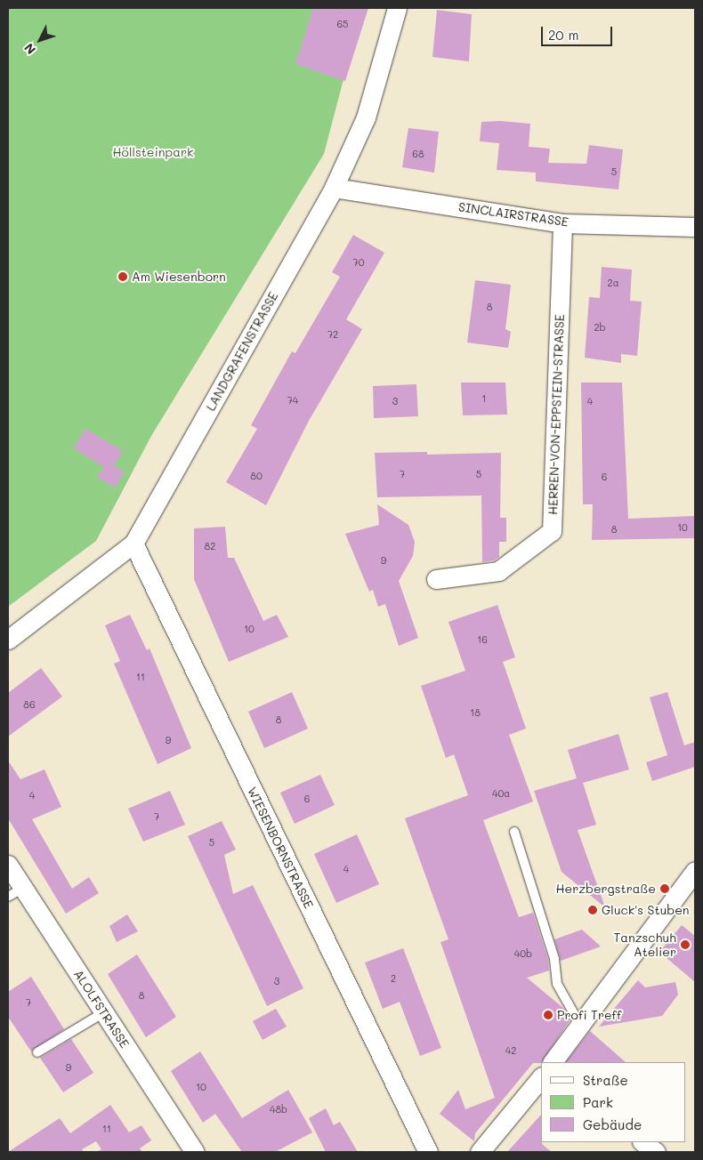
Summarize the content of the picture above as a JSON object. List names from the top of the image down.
{
  "streets": {
    "street": [
      "SINCLAIRSTRASSE",
      "LANDGRAFENSTRASSE",
      "HERREN-VON-EPPSTEIN-STRASSE",
      "WIESENBORNSTRASSE",
      "ALOLFSTRASSE"
    ]
  },
  "crossings": [
    ["SINCLAIRSTRASSE", "LANDGRAFENSTRASSE"],
    ["SINCLAIRSTRASSE", "HERREN-VON-EPPSTEIN-STRASSE"],
    ["LANDGRAFENSTRASSE", "WIESENBORNSTRASSE"]
  ],
  "parks": ["Höllsteinpark"],
  "places": [
    "Am Wiesenborn",
    "Herzbergstraße",
    "Gluck's Stuben",
    "Tanzschuh Atelier",
    "Profi Treff"
  ],
  "house_numbers": [
    "65",
    "68",
    "5",
    "70",
    "2a",
    "8",
    "2b",
    "72",
    "1",
    "74",
    "3",
    "4",
    "7",
    "5",
    "80",
    "6",
    "10",
    "8",
    "82",
    "9",
    "10",
    "16",
    "11",
    "86",
    "18",
    "8",
    "9",
    "40a",
    "4",
    "6",
    "7",
    "5",
    "4",
    "40b",
    "2",
    "3",
    "8",
    "7",
    "42",
    "9",
    "10",
    "48b",
    "11"
  ],
  "legend": ["Straße", "Park", "Gebäude"],
  "scale_bar": "20 m",
  "north": "bottom left"
}
